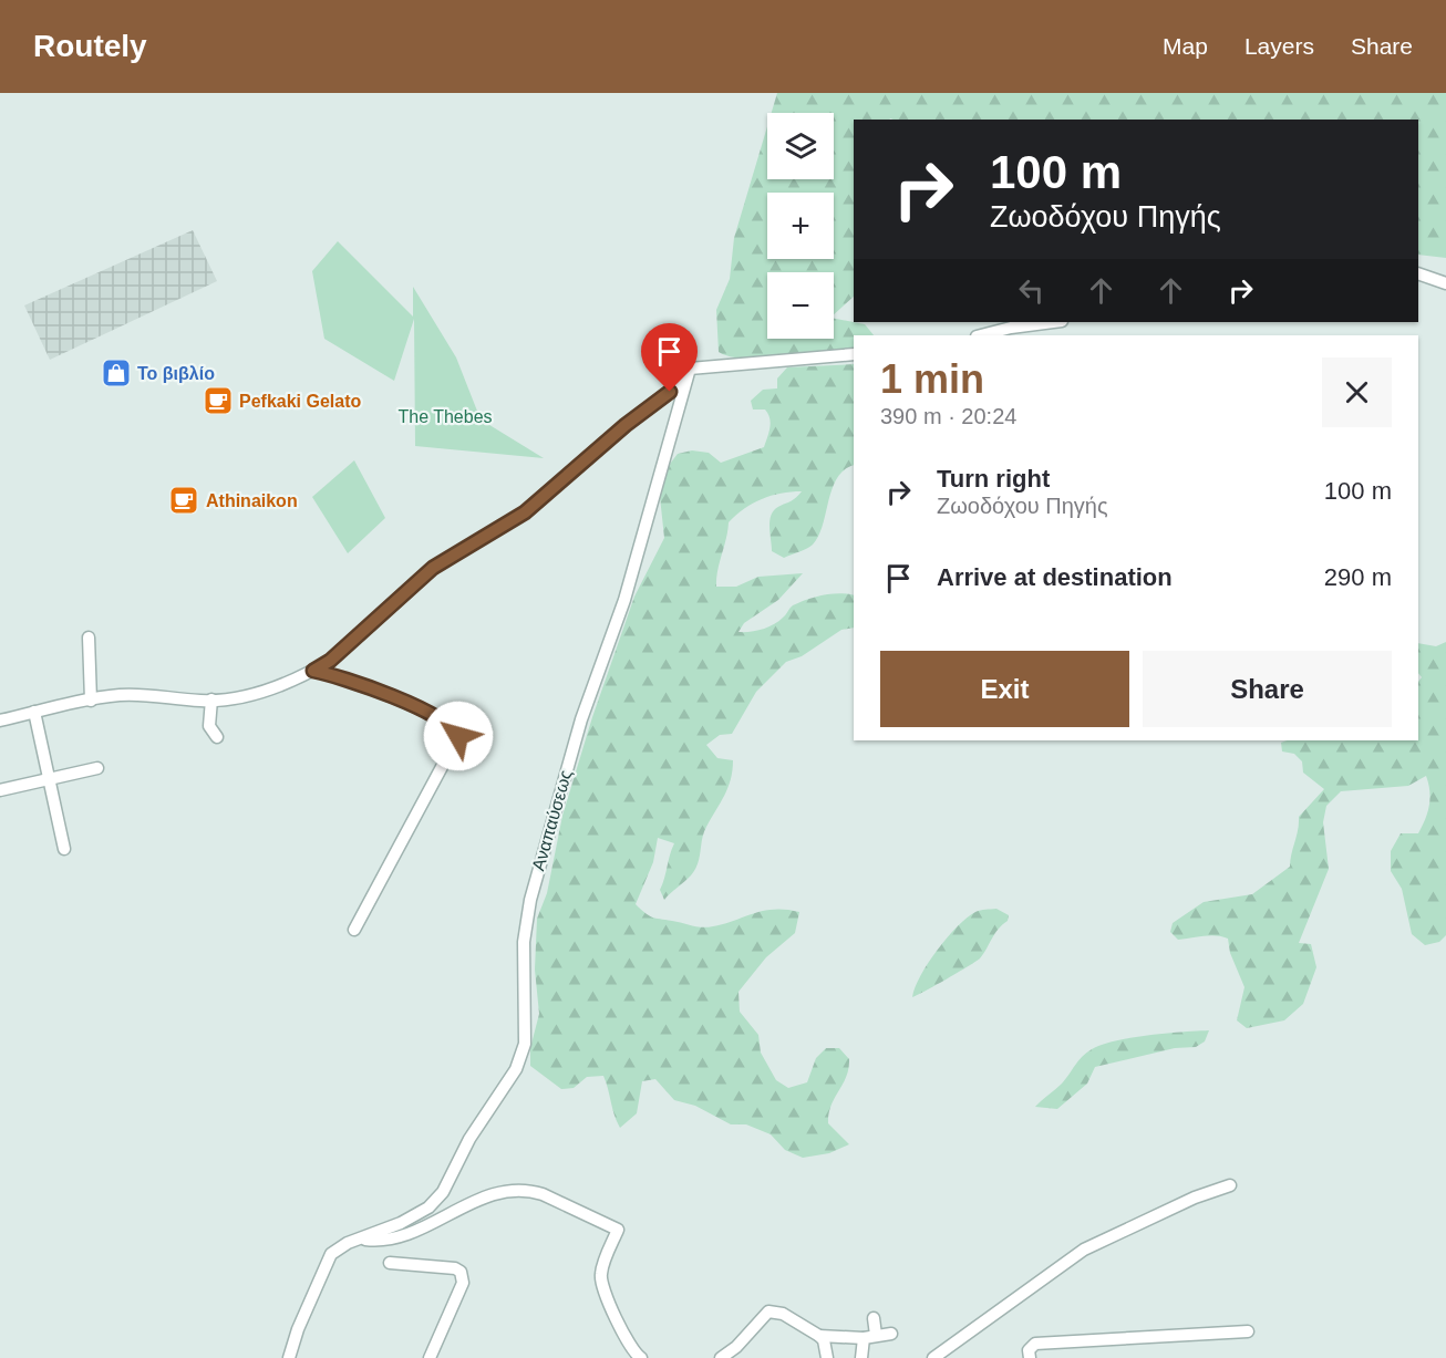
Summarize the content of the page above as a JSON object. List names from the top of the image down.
{
  "streets": {
    "street": ["Αναπαύσεως"]
  },
  "parks": ["The Thebes"],
  "places": {
    "shop": ["Το βιβλίο"],
    "cafe": ["Pefkaki Gelato", "Athinaikon"]
  },
  "page": {
    "header": "Routely",
    "nav": ["Map", "Layers", "Share"],
    "map_buttons": ["+", "−"],
    "turn": ["100 m", "Ζωοδόχου Πηγής"],
    "heading": ["1 min", "390 m · 20:24"],
    "list": [
      {
        "name": "Turn right",
        "note": "Ζωοδόχου Πηγής",
        "value": "100 m"
      },
      {
        "name": "Arrive at destination",
        "value": "290 m"
      }
    ],
    "buttons": ["Exit", "Share"]
  }
}
